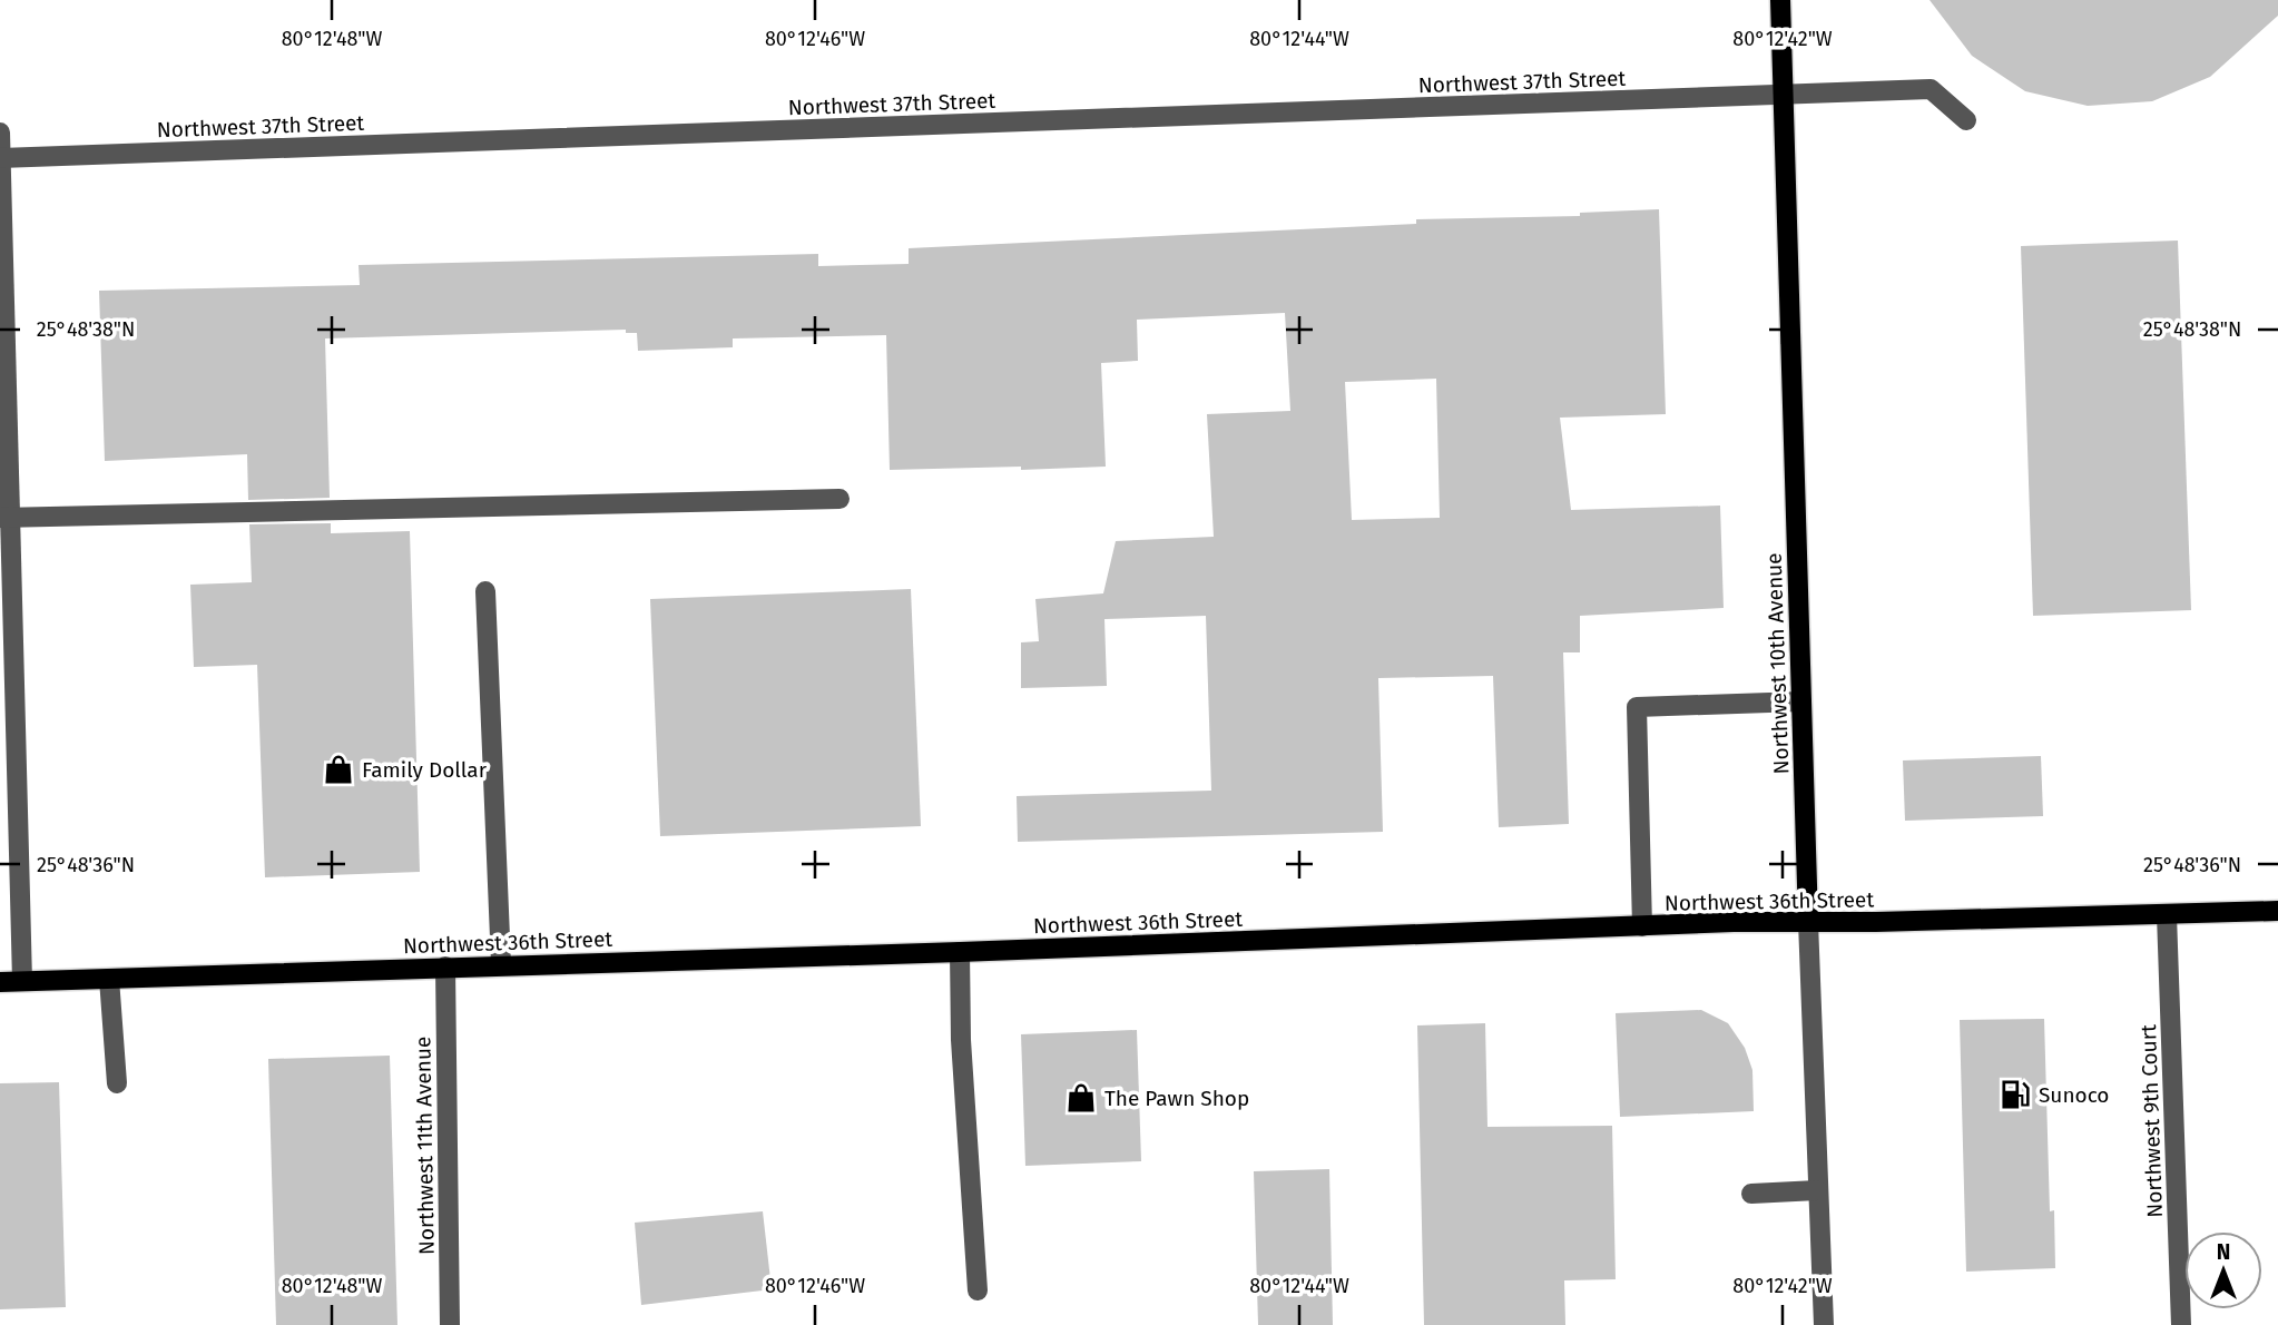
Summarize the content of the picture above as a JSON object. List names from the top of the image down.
{
  "streets": {
    "main road": ["Northwest 10th Avenue", "Northwest 36th Street"],
    "street": ["Northwest 37th Street", "Northwest 9th Court", "Northwest 11th Avenue"]
  },
  "crossings": [
    ["Northwest 37th Street", "Northwest 10th Avenue"],
    ["Northwest 10th Avenue", "Northwest 36th Street"],
    ["Northwest 36th Street", "Northwest 9th Court"],
    ["Northwest 36th Street", "Northwest 11th Avenue"]
  ],
  "places": {
    "shop": ["Family Dollar", "The Pawn Shop"],
    "fuel station": ["Sunoco"]
  },
  "north": "top",
  "coordinates": [
    "80°12'48\"W",
    "80°12'46\"W",
    "80°12'44\"W",
    "80°12'42\"W",
    "25°48'38\"N",
    "25°48'36\"N"
  ]
}
